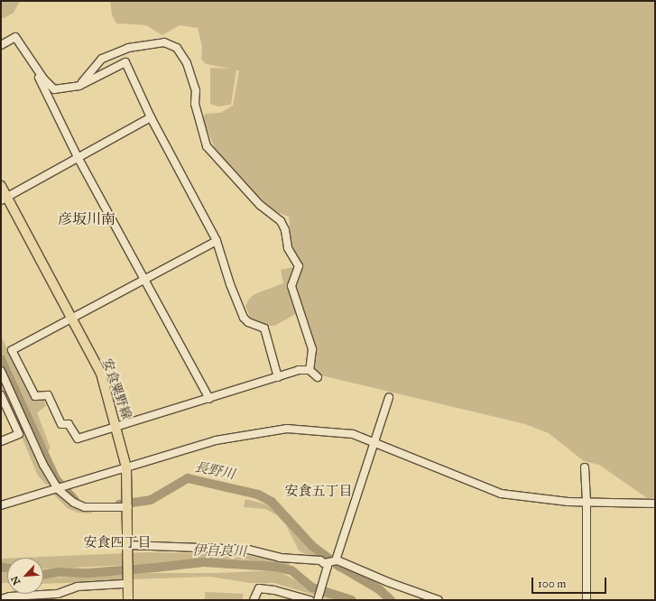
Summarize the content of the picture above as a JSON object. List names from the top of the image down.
{
  "streets": {
    "main road": ["安食粟野線"]
  },
  "districts": ["彦坂川南", "安食五丁目", "安食四丁目"],
  "water": ["長野川", "伊自良川"],
  "scale_bar": "100 m",
  "north": "bottom left"
}
